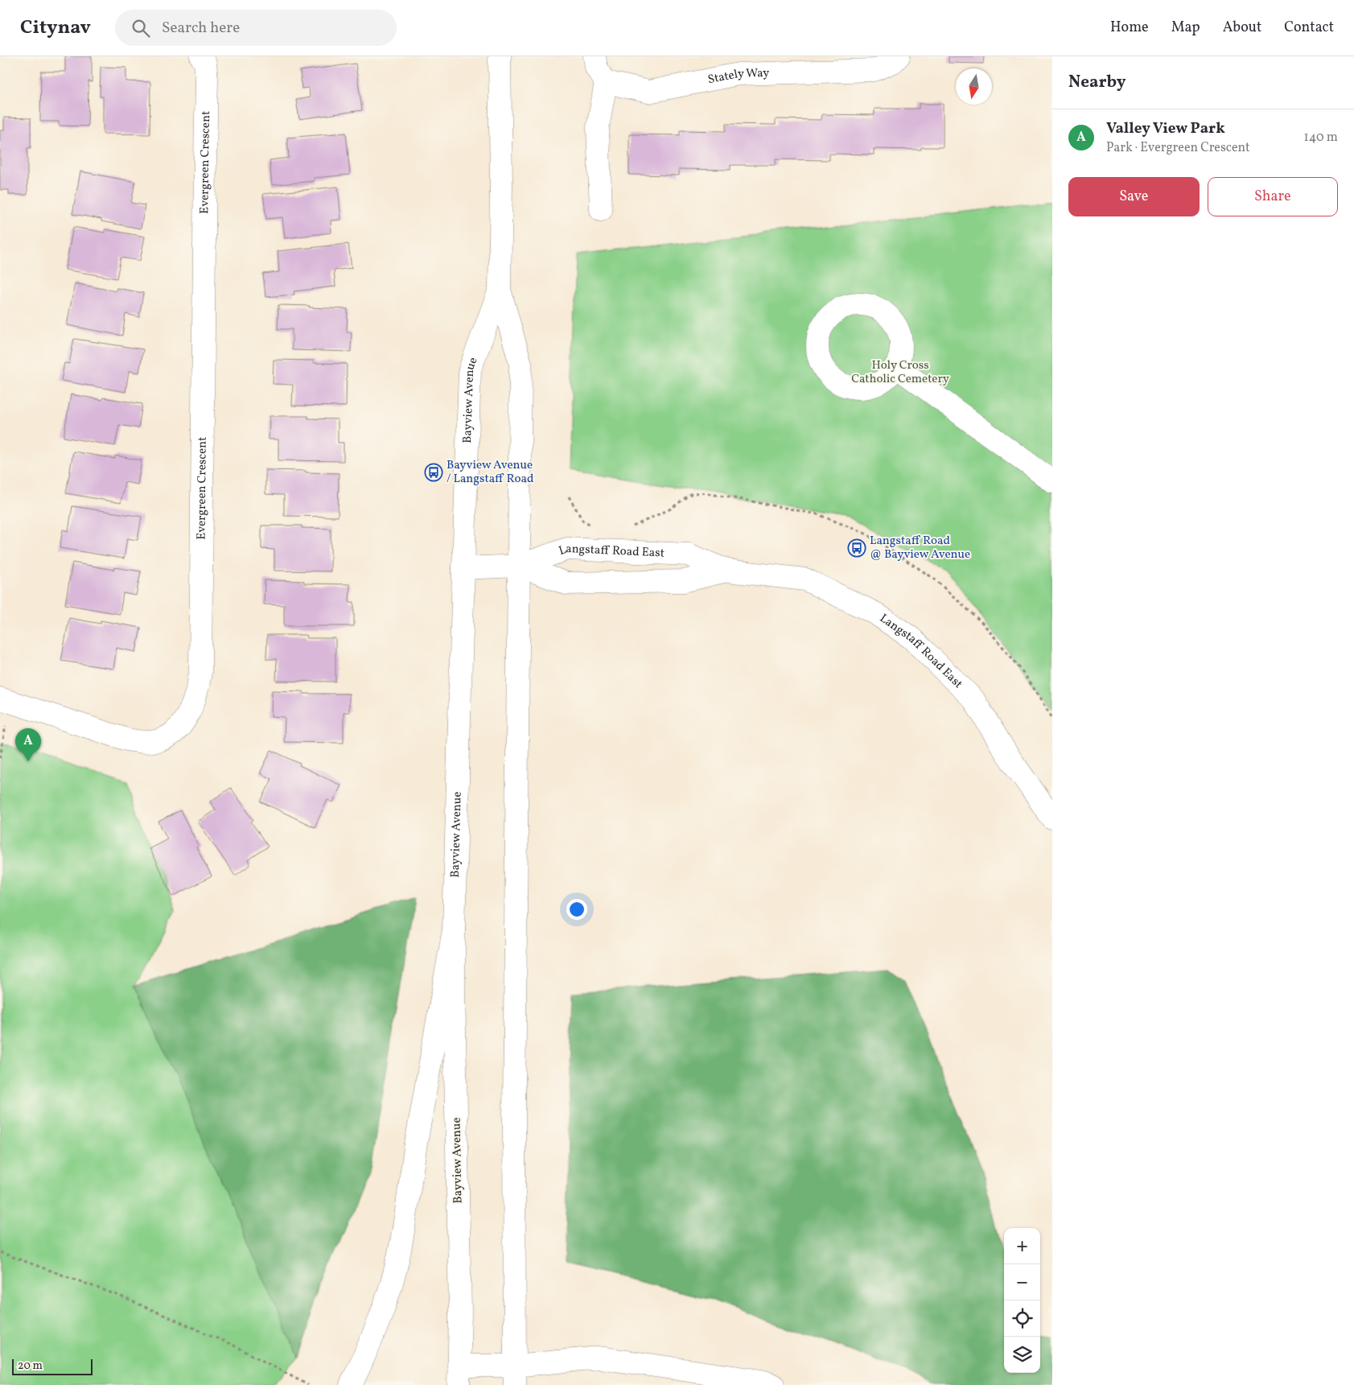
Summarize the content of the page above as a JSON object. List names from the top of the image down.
{
  "streets": {
    "main road": [
      "Stately Way",
      "Evergreen Crescent",
      "Bayview Avenue",
      "Langstaff Road East"
    ]
  },
  "crossings": [
    ["Bayview Avenue", "Langstaff Road East"]
  ],
  "parks": ["Holy Cross Catholic Cemetery"],
  "places": {
    "bus stop": ["Bayview Avenue / Langstaff Road", "Langstaff Road @ Bayview Avenue"]
  },
  "scale_bar": "20 m",
  "north": "bottom",
  "page": {
    "header": "Citynav",
    "search": "Search here",
    "nav": [
      "Home",
      "Map",
      "About",
      "Contact"
    ],
    "heading": "Nearby",
    "list": [
      {
        "mark": "A",
        "name": "Valley View Park",
        "note": "Park · Evergreen Crescent",
        "value": "140 m"
      }
    ],
    "buttons": ["Save", "Share"],
    "pins": "A",
    "map_buttons": ["+", "−"],
    "scale": "20 m"
  }
}
